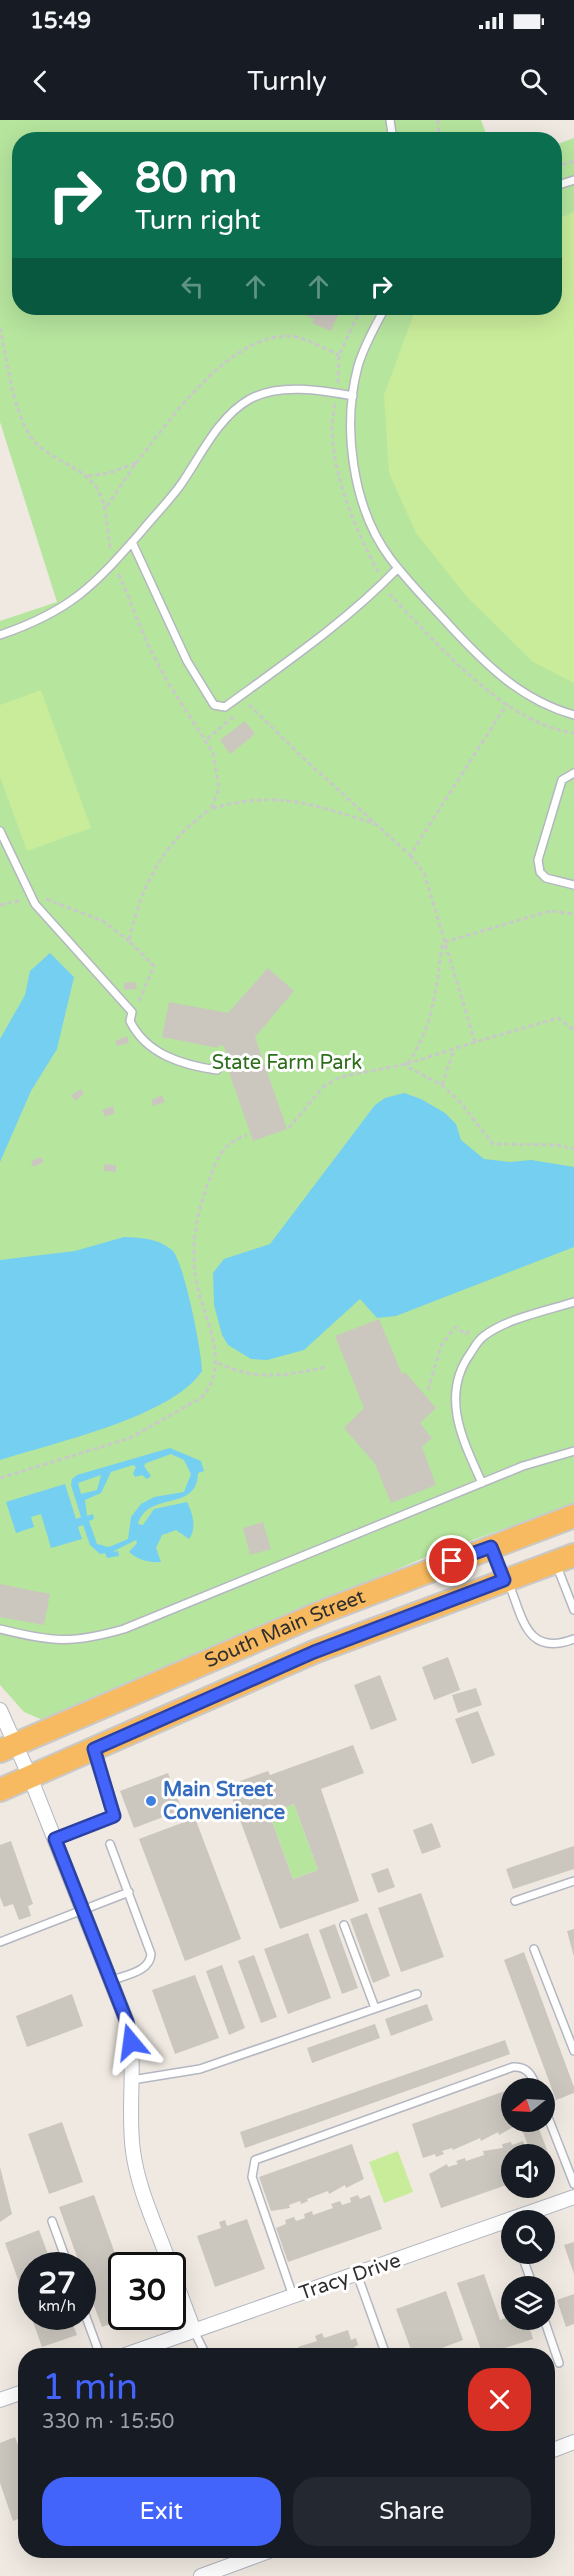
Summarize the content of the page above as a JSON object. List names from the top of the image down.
{
  "streets": {
    "highway": ["South Main Street"],
    "street": ["Tracy Drive"]
  },
  "parks": ["State Farm Park"],
  "places": ["Main Street Convenience"],
  "north": "left",
  "page": {
    "status": "15:49",
    "header": "Turnly",
    "turn": ["80 m", "Turn right"],
    "speed": "27 km/h",
    "limit": "30",
    "heading": ["1 min", "330 m · 15:50"],
    "buttons": ["Exit", "Share"]
  }
}
